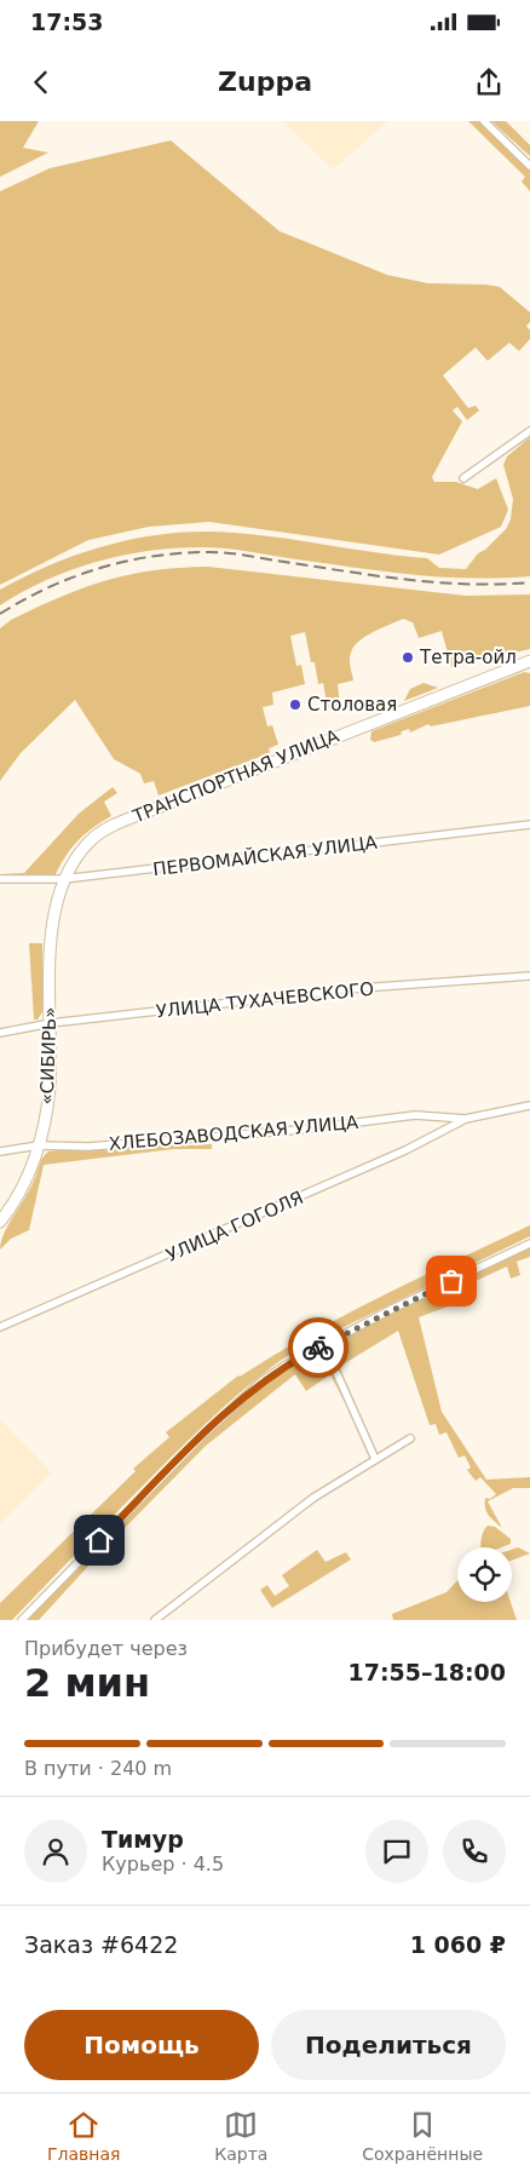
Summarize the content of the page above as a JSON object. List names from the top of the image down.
{
  "streets": {
    "highway": ["ТРАНСПОРТНАЯ УЛИЦА", "«СИБИРЬ»"],
    "street": [
      "ПЕРВОМАЙСКАЯ УЛИЦА",
      "УЛИЦА ТУХАЧЕВСКОГО",
      "ХЛЕБОЗАВОДСКАЯ УЛИЦА",
      "УЛИЦА ГОГОЛЯ"
    ]
  },
  "crossings": [
    ["ТРАНСПОРТНАЯ УЛИЦА", "ПЕРВОМАЙСКАЯ УЛИЦА"],
    ["ТРАНСПОРТНАЯ УЛИЦА", "«СИБИРЬ»"],
    ["ПЕРВОМАЙСКАЯ УЛИЦА", "«СИБИРЬ»"],
    ["УЛИЦА ТУХАЧЕВСКОГО", "«СИБИРЬ»"],
    ["«СИБИРЬ»", "ХЛЕБОЗАВОДСКАЯ УЛИЦА"],
    ["ХЛЕБОЗАВОДСКАЯ УЛИЦА", "УЛИЦА ГОГОЛЯ"]
  ],
  "places": ["Тетра-ойл", "Столовая"],
  "page": {
    "status": "17:53",
    "header": "Zuppa",
    "heading": ["2 мин", "Прибудет через", "17:55–18:00"],
    "panel": [
      "Тимур",
      "Курьер · 4.5",
      "Заказ #6422",
      "1 060 ₽"
    ],
    "bar": "В пути · 240 m",
    "buttons": ["Помощь", "Поделиться"],
    "tabs": ["Главная", "Карта", "Сохранённые"]
  }
}
